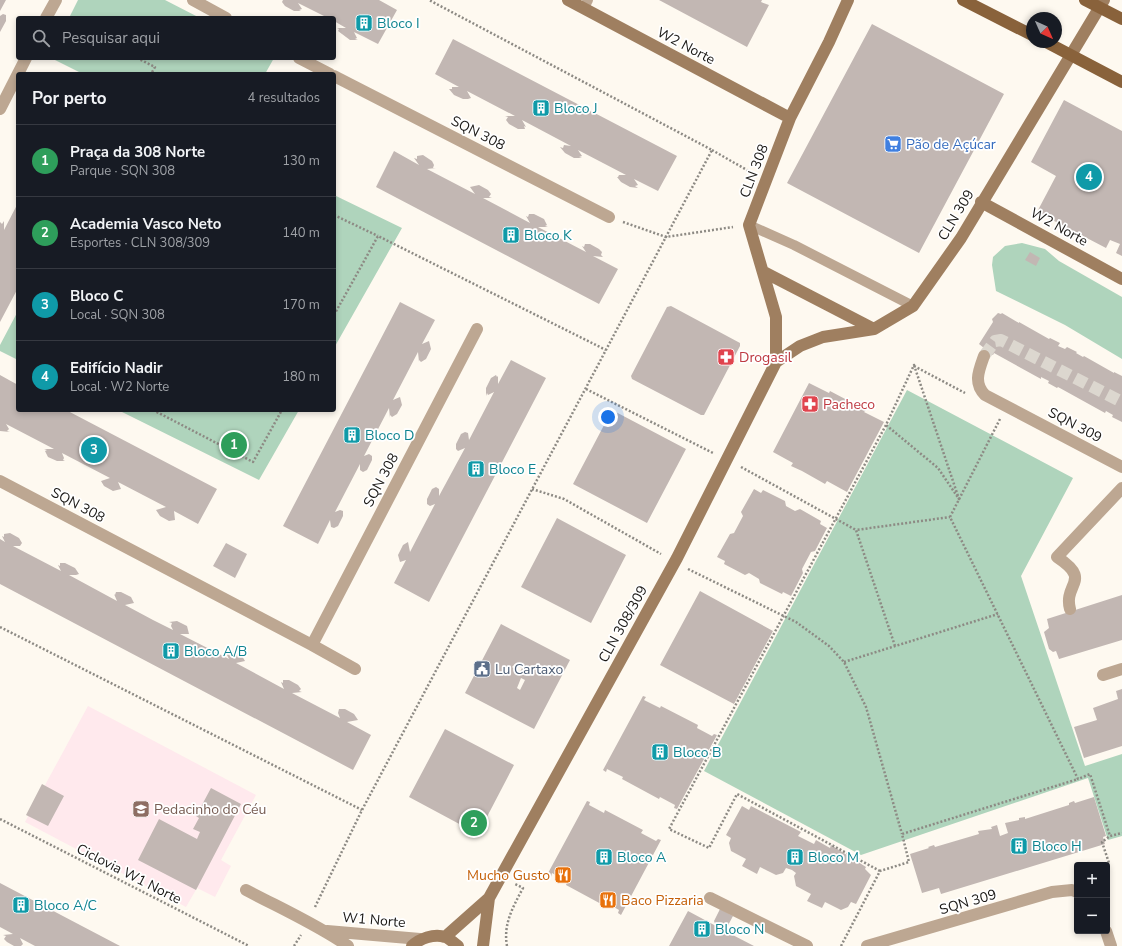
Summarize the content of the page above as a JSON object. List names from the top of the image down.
{
  "streets": {
    "street": [
      "W2 Norte",
      "SQN 308",
      "CLN 308",
      "CLN 309",
      "SQN 309",
      "CLN 308/309",
      "W1 Norte"
    ],
    "path": ["Ciclovia W1 Norte"]
  },
  "crossings": [
    ["W2 Norte", "CLN 308"],
    ["W2 Norte", "CLN 309"],
    ["CLN 309", "CLN 308/309"]
  ],
  "places": {
    "building": [
      "Bloco I",
      "Bloco J",
      "Bloco K",
      "Bloco D",
      "Bloco E",
      "Bloco A/B",
      "Bloco B",
      "Bloco H",
      "Bloco A",
      "Bloco M",
      "Bloco A/C",
      "Bloco N"
    ],
    "supermarket": ["Pão de Açúcar"],
    "pharmacy": ["Drogasil", "Pacheco"],
    "public building": ["Lu Cartaxo"],
    "school or university": ["Pedacinho do Céu"],
    "restaurant": ["Mucho Gusto", "Baco Pizzaria"]
  },
  "north": "bottom right",
  "page": {
    "search": "Pesquisar aqui",
    "heading": ["Por perto", "4 resultados"],
    "list": [
      {
        "mark": "1",
        "name": "Praça da 308 Norte",
        "note": "Parque · SQN 308",
        "value": "130 m"
      },
      {
        "mark": "2",
        "name": "Academia Vasco Neto",
        "note": "Esportes · CLN 308/309",
        "value": "140 m"
      },
      {
        "mark": "3",
        "name": "Bloco C",
        "note": "Local · SQN 308",
        "value": "170 m"
      },
      {
        "mark": "4",
        "name": "Edifício Nadir",
        "note": "Local · W2 Norte",
        "value": "180 m"
      }
    ],
    "pins": [
      "4",
      "1",
      "3",
      "2"
    ],
    "map_buttons": ["+", "−"]
  }
}
